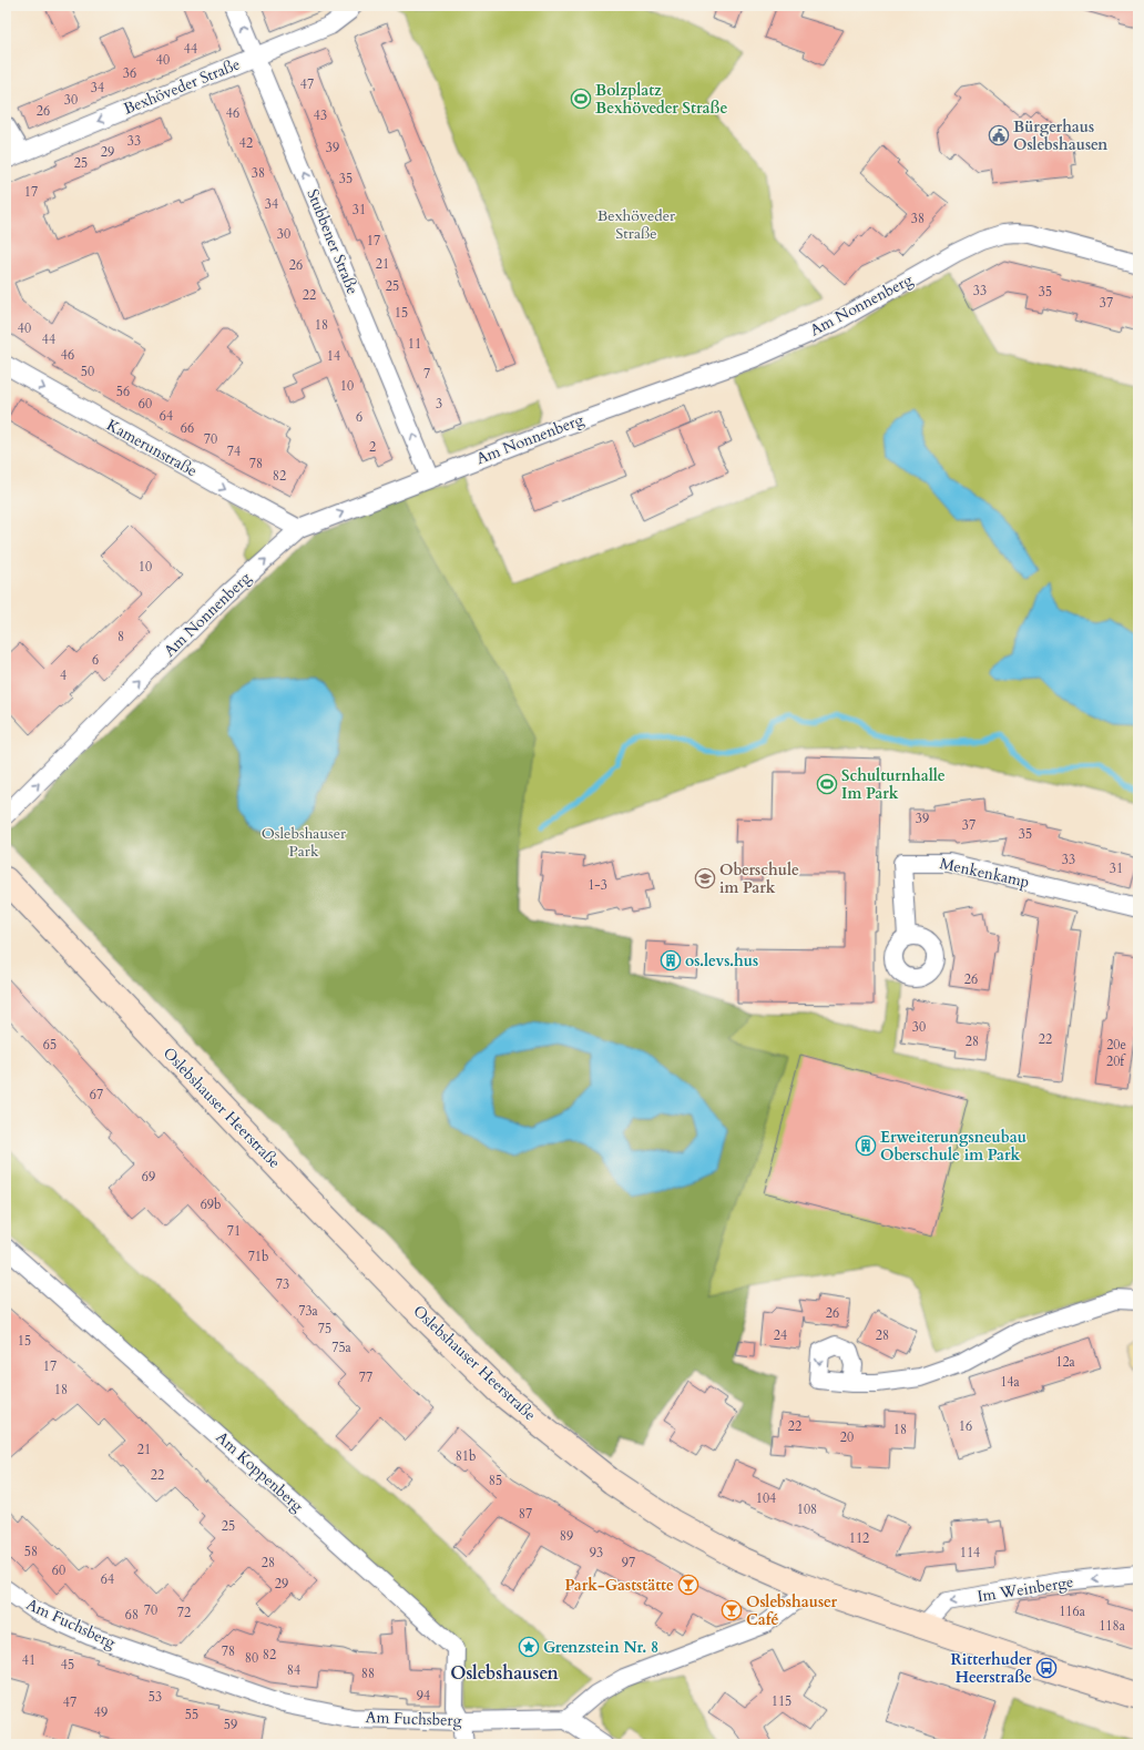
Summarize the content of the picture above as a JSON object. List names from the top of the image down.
{
  "streets": {
    "main road": ["Oslebshauser Heerstraße"],
    "street": [
      "Bexhöveder Straße",
      "Stubbener Straße",
      "Am Nonnenberg",
      "Kamerunstraße",
      "Menkenkamp",
      "Am Koppenberg",
      "Im Weinberge",
      "Am Fuchsberg"
    ]
  },
  "crossings": [
    ["Bexhöveder Straße", "Stubbener Straße"],
    ["Stubbener Straße", "Am Nonnenberg"],
    ["Am Nonnenberg", "Kamerunstraße"],
    ["Oslebshauser Heerstraße", "Im Weinberge"],
    ["Am Koppenberg", "Am Fuchsberg"]
  ],
  "one_way": [
    "Bexhöveder Straße",
    "Stubbener Straße",
    "Am Nonnenberg",
    "Kamerunstraße",
    "Im Weinberge"
  ],
  "districts": ["Oslebshausen"],
  "parks": ["Bexhöveder Straße", "Oslebshauser Park"],
  "places": {
    "sports": ["Bolzplatz Bexhöveder Straße", "Schulturnhalle Im Park"],
    "public building": ["Bürgerhaus Oslebshausen"],
    "school or university": ["Oberschule im Park"],
    "building": ["os.levs.hus", "Erweiterungsneubau Oberschule im Park"],
    "bar": ["Park-Gaststätte", "Oslebshauser Café"],
    "place": ["Grenzstein Nr. 8"],
    "bus stop": ["Ritterhuder Heerstraße"]
  },
  "house_numbers": [
    "44",
    "40",
    "36",
    "47",
    "34",
    "30",
    "26",
    "46",
    "43",
    "33",
    "42",
    "39",
    "29",
    "25",
    "38",
    "35",
    "17",
    "34",
    "31",
    "38",
    "30",
    "17",
    "21",
    "26",
    "25",
    "33",
    "35",
    "22",
    "37",
    "15",
    "18",
    "40",
    "44",
    "11",
    "46",
    "14",
    "50",
    "7",
    "10",
    "56",
    "60",
    "3",
    "64",
    "6",
    "66",
    "70",
    "2",
    "74",
    "78",
    "82",
    "10",
    "8",
    "6",
    "4",
    "39",
    "37",
    "35",
    "33",
    "31",
    "1-3",
    "26",
    "30",
    "22",
    "28",
    "65",
    "20e",
    "20f",
    "67",
    "69",
    "69b",
    "71",
    "71b",
    "73",
    "73a",
    "26",
    "75",
    "24",
    "28",
    "15",
    "75a",
    "12a",
    "17",
    "77",
    "14a",
    "18",
    "22",
    "16",
    "18",
    "20",
    "21",
    "81b",
    "22",
    "85",
    "104",
    "108",
    "87",
    "25",
    "89",
    "112",
    "58",
    "93",
    "114",
    "28",
    "97",
    "60",
    "64",
    "29",
    "70",
    "116a",
    "72",
    "68",
    "118a",
    "78",
    "82",
    "80",
    "41",
    "45",
    "84",
    "88",
    "94",
    "53",
    "115",
    "47",
    "49",
    "55",
    "59"
  ]
}
